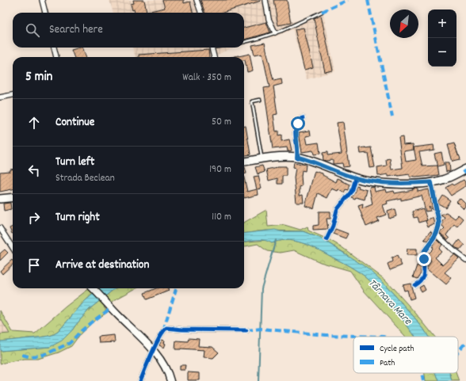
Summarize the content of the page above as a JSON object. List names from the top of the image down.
{
  "water": ["Târnava Mare"],
  "legend": ["Cycle path", "Path"],
  "north": "bottom left",
  "page": {
    "map_buttons": ["+", "−"],
    "search": "Search here",
    "heading": ["5 min", "Walk · 350 m"],
    "list": [
      ["Continue", "50 m"],
      ["Turn left", "Strada Beclean", "190 m"],
      ["Turn right", "110 m"],
      "Arrive at destination"
    ]
  }
}
